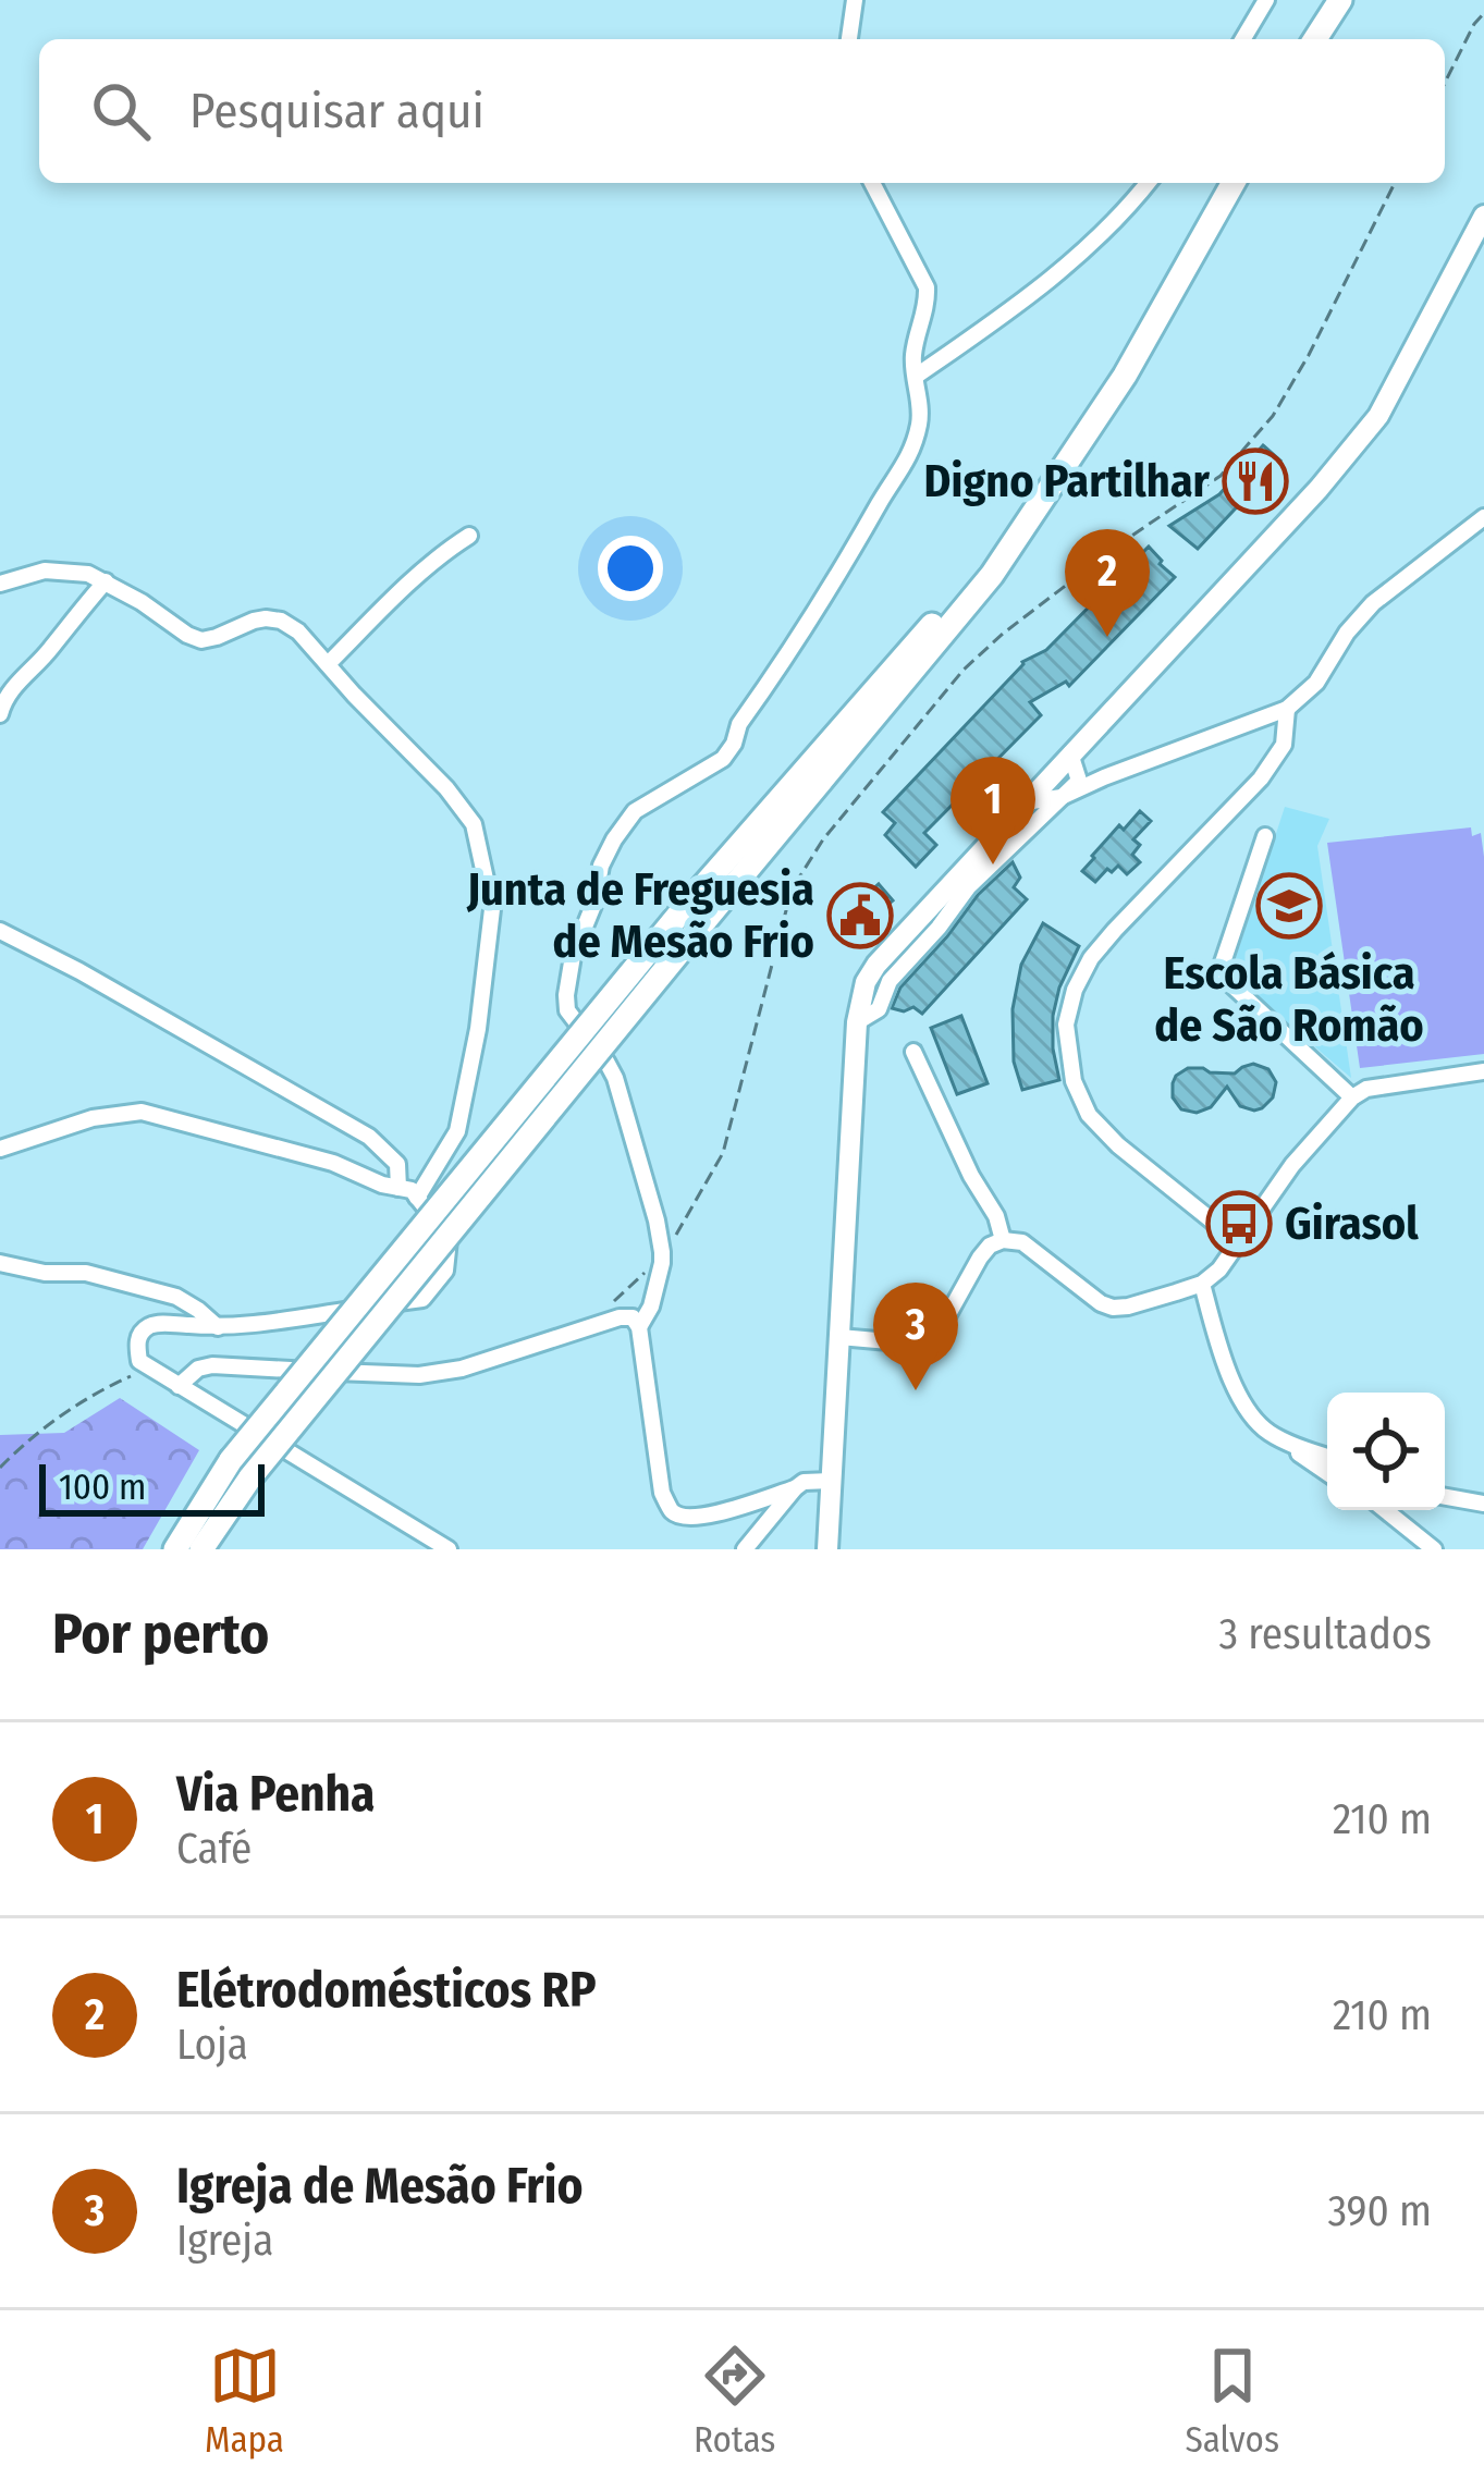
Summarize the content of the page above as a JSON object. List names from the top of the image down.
{
  "places": {
    "restaurant": ["Digno Partilhar"],
    "school or university": ["Escola Básica de São Romão"],
    "public building": ["Junta de Freguesia de Mesão Frio"],
    "bus stop": ["Girasol"]
  },
  "scale_bar": "100 m",
  "page": {
    "search": "Pesquisar aqui",
    "pins": ["2", "1", "3"],
    "scale": "100 m",
    "heading": ["Por perto", "3 resultados"],
    "list": [
      {
        "mark": "1",
        "name": "Via Penha",
        "note": "Café",
        "value": "210 m"
      },
      {
        "mark": "2",
        "name": "Elétrodomésticos RP",
        "note": "Loja",
        "value": "210 m"
      },
      {
        "mark": "3",
        "name": "Igreja de Mesão Frio",
        "note": "Igreja",
        "value": "390 m"
      }
    ],
    "nav": ["Mapa", "Rotas", "Salvos"]
  }
}
